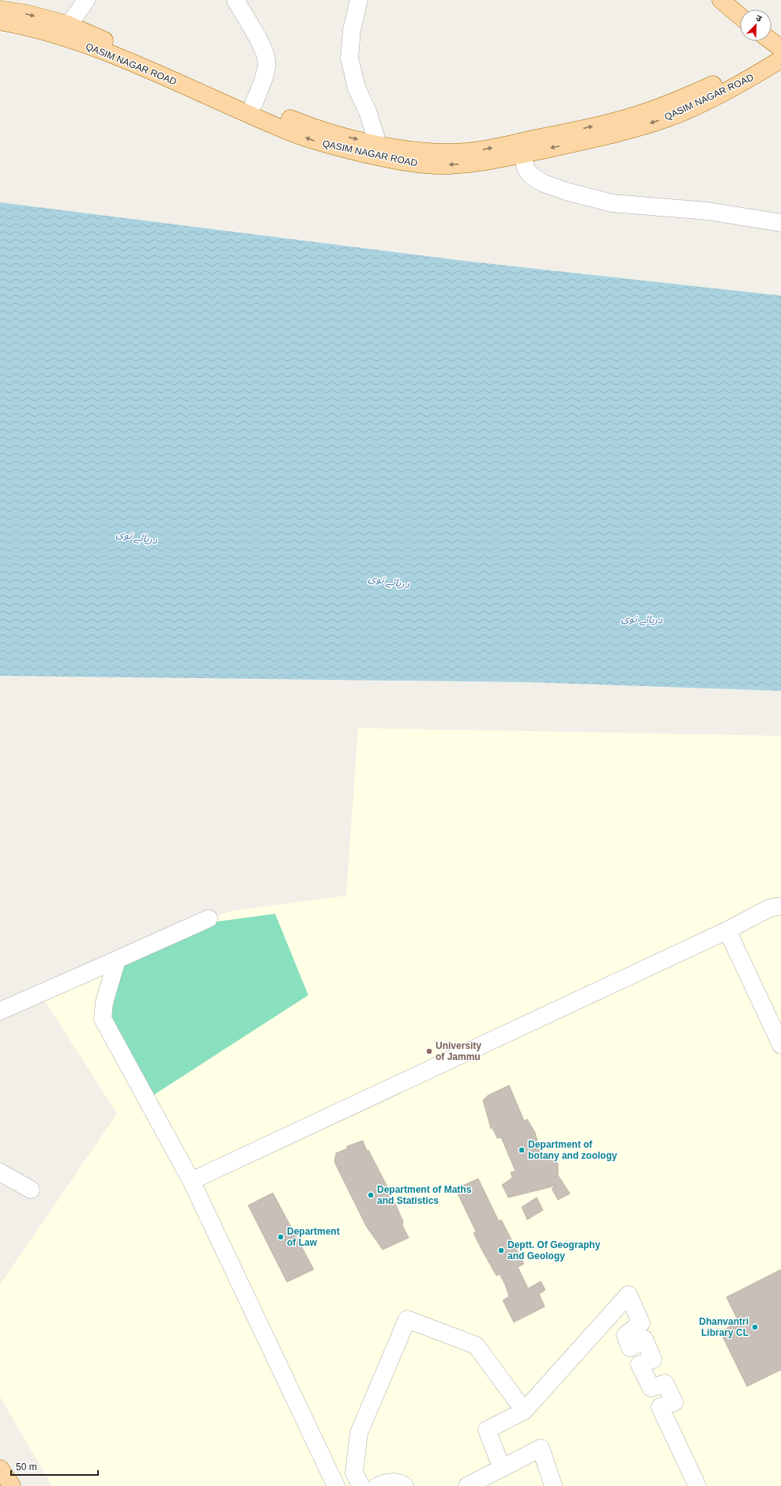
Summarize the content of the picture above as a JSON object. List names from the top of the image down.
{
  "streets": {
    "main road": ["QASIM NAGAR ROAD"]
  },
  "water": ["دریائے توی"],
  "places": [
    "University of Jammu",
    "Department of botany and zoology",
    "Department of Maths and Statistics",
    "Department of Law",
    "Deptt. Of Geography and Geology",
    "Dhanvantri Library CL"
  ],
  "scale_bar": "50 m",
  "north": "top right"
}
